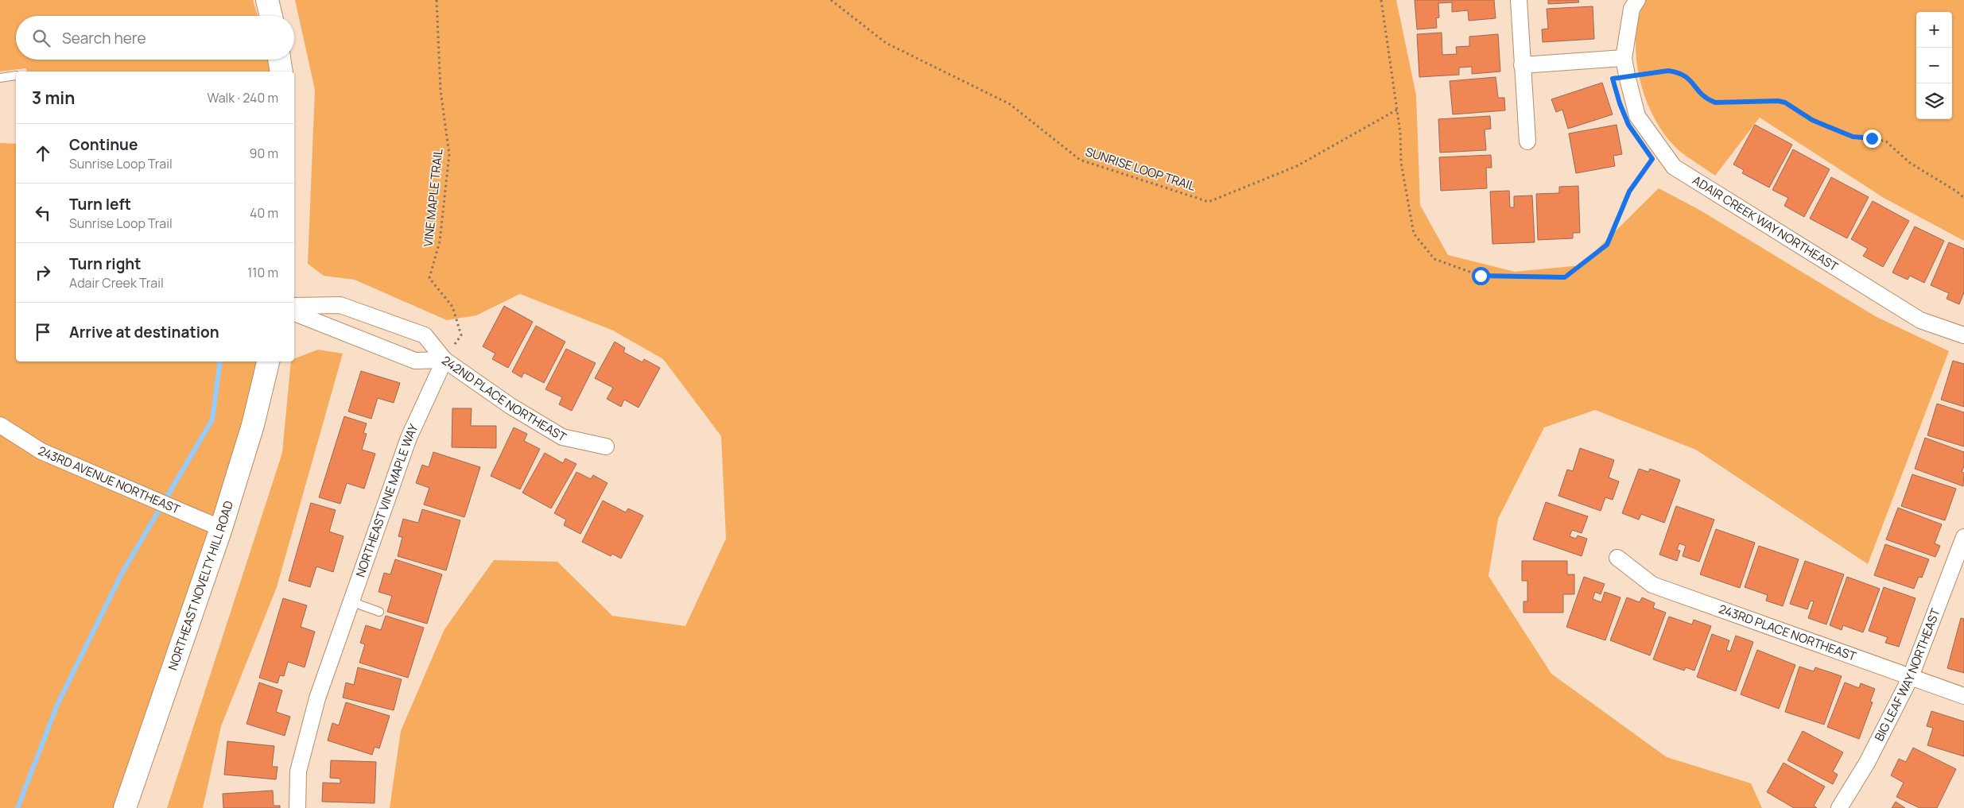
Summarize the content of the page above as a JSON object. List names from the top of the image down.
{
  "streets": {
    "main road": ["NORTHEAST NOVELTY HILL ROAD"],
    "street": [
      "ADAIR CREEK WAY NORTHEAST",
      "242ND PLACE NORTHEAST",
      "243RD AVENUE NORTHEAST",
      "NORTHEAST VINE MAPLE WAY",
      "243RD PLACE NORTHEAST",
      "BIG LEAF WAY NORTHEAST"
    ],
    "path": ["SUNRISE LOOP TRAIL", "VINE MAPLE TRAIL"]
  },
  "crossings": [
    ["VINE MAPLE TRAIL", "242ND PLACE NORTHEAST"],
    ["VINE MAPLE TRAIL", "NORTHEAST VINE MAPLE WAY"],
    ["242ND PLACE NORTHEAST", "NORTHEAST VINE MAPLE WAY"],
    ["243RD AVENUE NORTHEAST", "NORTHEAST NOVELTY HILL ROAD"],
    ["243RD PLACE NORTHEAST", "BIG LEAF WAY NORTHEAST"]
  ],
  "page": {
    "map_buttons": ["+", "−"],
    "search": "Search here",
    "heading": ["3 min", "Walk · 240 m"],
    "list": [
      ["Continue", "Sunrise Loop Trail", "90 m"],
      ["Turn left", "Sunrise Loop Trail", "40 m"],
      ["Turn right", "Adair Creek Trail", "110 m"],
      "Arrive at destination"
    ]
  }
}
